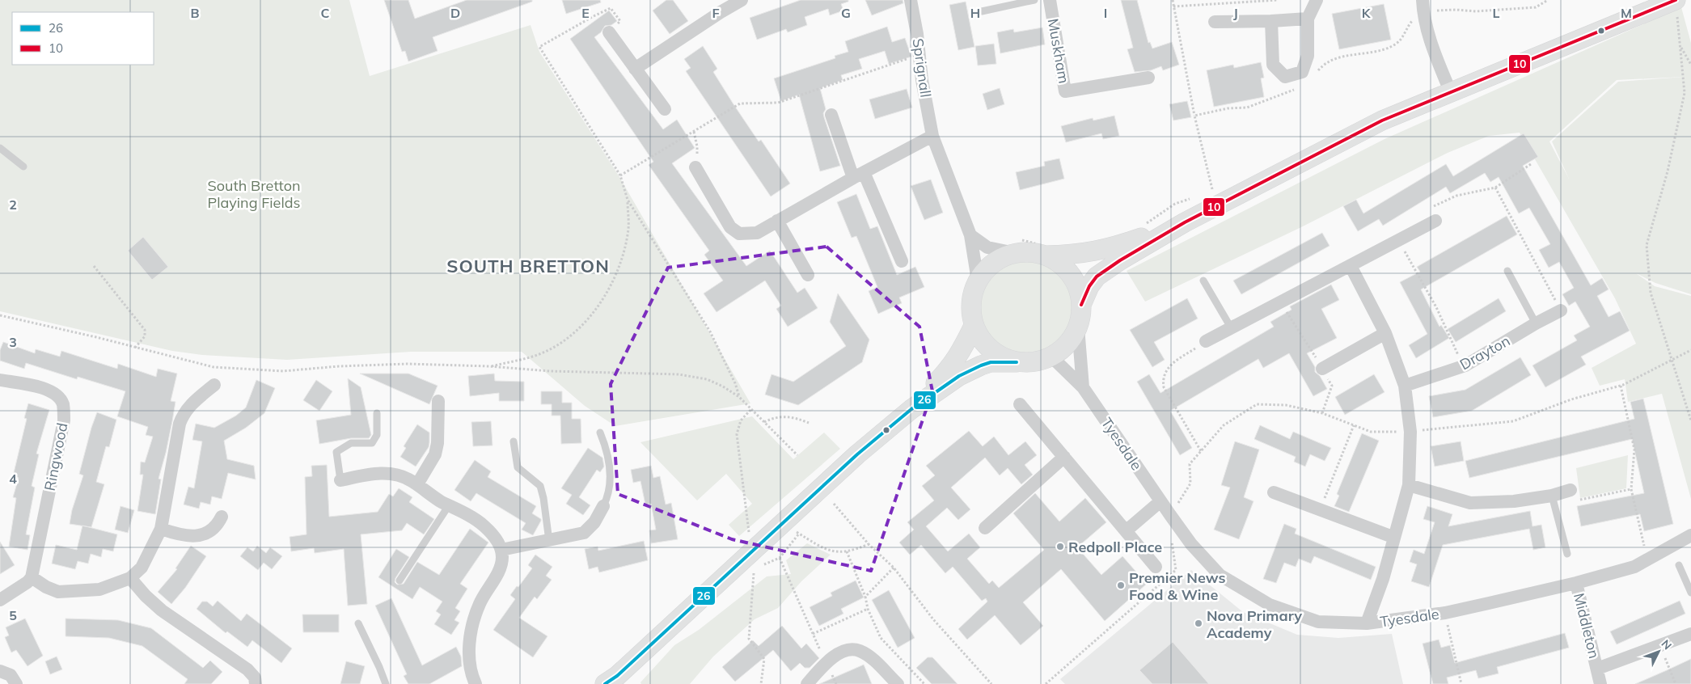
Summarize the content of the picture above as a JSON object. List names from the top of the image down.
{
  "streets": {
    "street": [
      "Muskham",
      "Sprignall",
      "Drayton",
      "Tyesdale",
      "Ringwood",
      "Middleton"
    ]
  },
  "crossings": [
    ["Sprignall", "Tyesdale"],
    ["Tyesdale", "Middleton"]
  ],
  "districts": ["SOUTH BRETTON"],
  "parks": ["South Bretton Playing Fields"],
  "places": ["Redpoll Place", "Premier News Food & Wine", "Nova Primary Academy"],
  "lines": ["transit line 10", "transit line 26"],
  "legend": ["26", "10"],
  "north": "top right",
  "grid": {
    "columns": [
      "B",
      "C",
      "D",
      "E",
      "F",
      "G",
      "H",
      "I",
      "J",
      "K",
      "L",
      "M"
    ],
    "rows": [
      "2",
      "3",
      "4",
      "5"
    ]
  }
}
